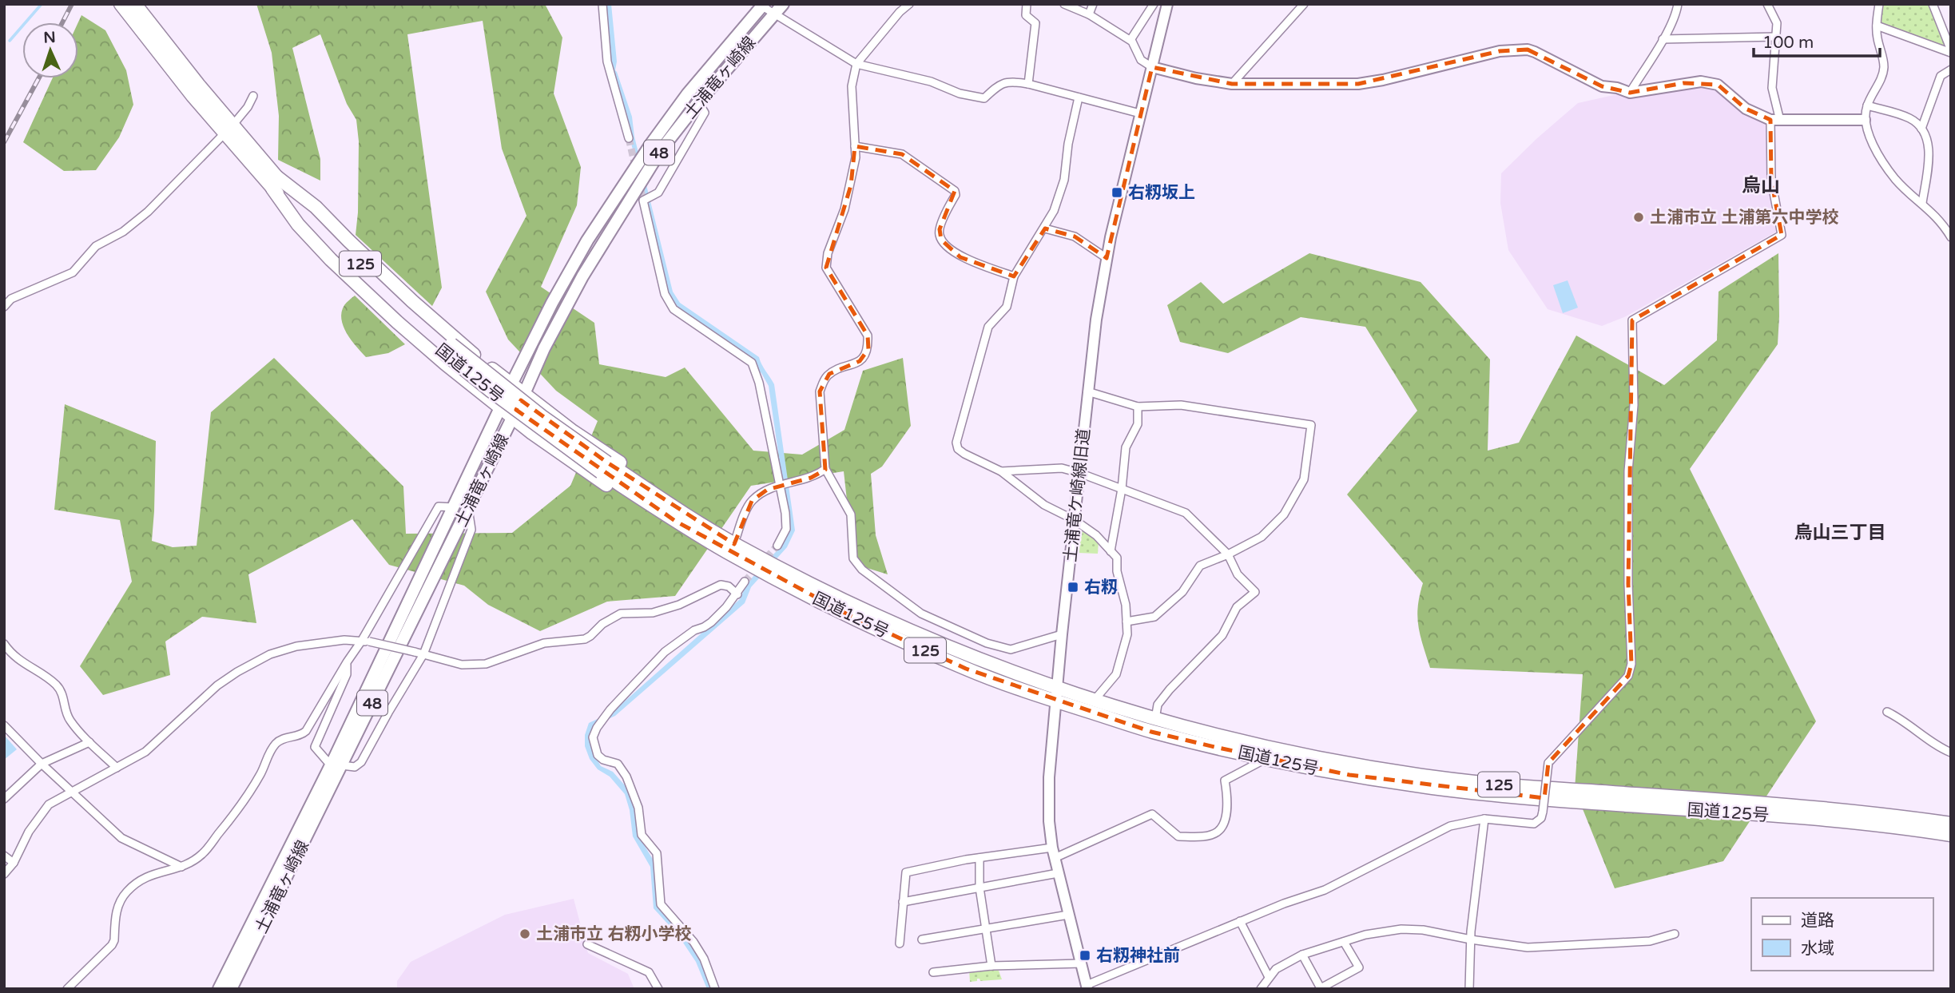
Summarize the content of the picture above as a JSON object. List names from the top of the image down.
{
  "streets": {
    "highway": ["125", "国道125号"],
    "main road": ["土浦竜ヶ崎線", "48"],
    "street": ["土浦竜ケ崎線旧道"]
  },
  "crossings": [
    ["国道125号", "土浦竜ケ崎線旧道"]
  ],
  "districts": ["烏山", "烏山三丁目"],
  "places": {
    "transit": ["右籾坂上", "右籾", "右籾神社前"],
    "other": ["土浦市立 土浦第六中学校", "土浦市立 右籾小学校"]
  },
  "legend": ["道路", "水域"],
  "scale_bar": "100 m",
  "north": "top"
}
